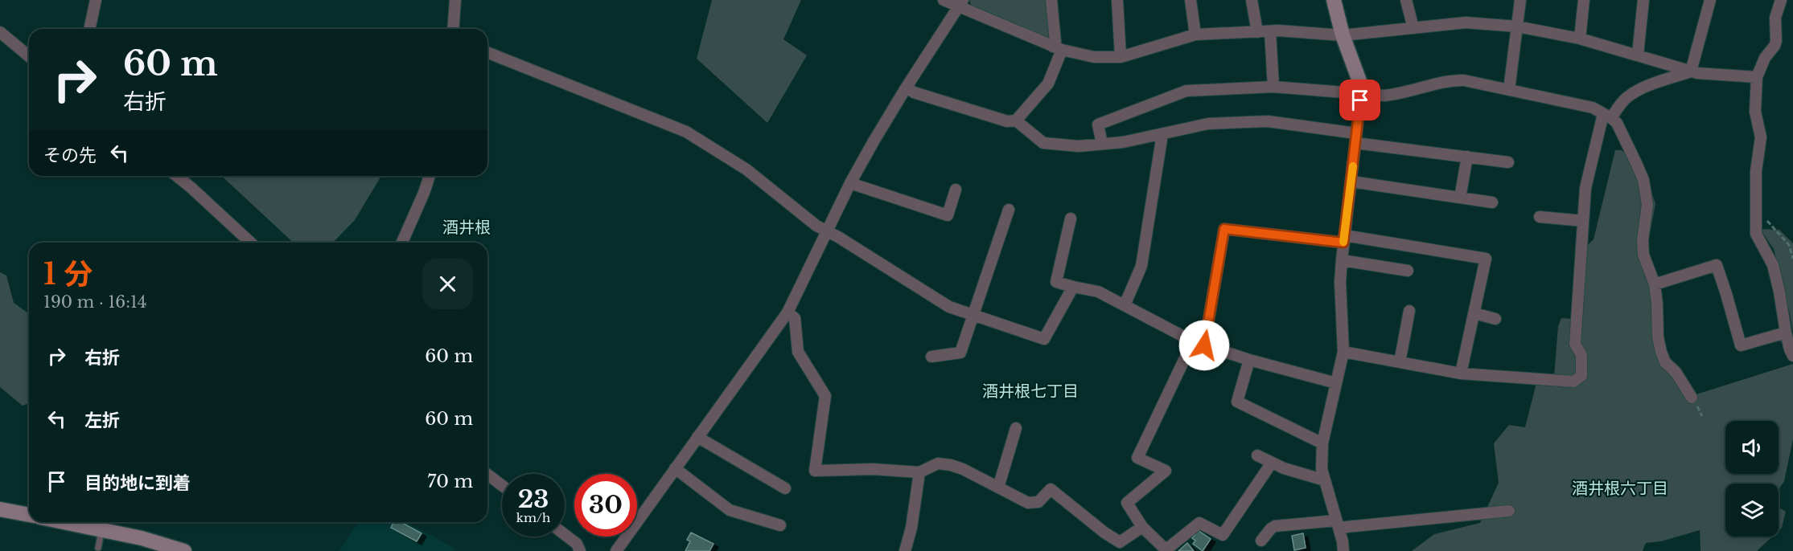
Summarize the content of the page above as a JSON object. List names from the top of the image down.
{
  "districts": ["酒井根", "酒井根七丁目", "酒井根六丁目"],
  "page": {
    "turn": ["60 m", "右折"],
    "then": "その先",
    "heading": ["1 分", "190 m · 16:14"],
    "list": [
      {
        "name": "右折",
        "value": "60 m"
      },
      {
        "name": "左折",
        "value": "60 m"
      },
      {
        "name": "目的地に到着",
        "value": "70 m"
      }
    ],
    "speed": "23 km/h",
    "limit": "30"
  }
}
